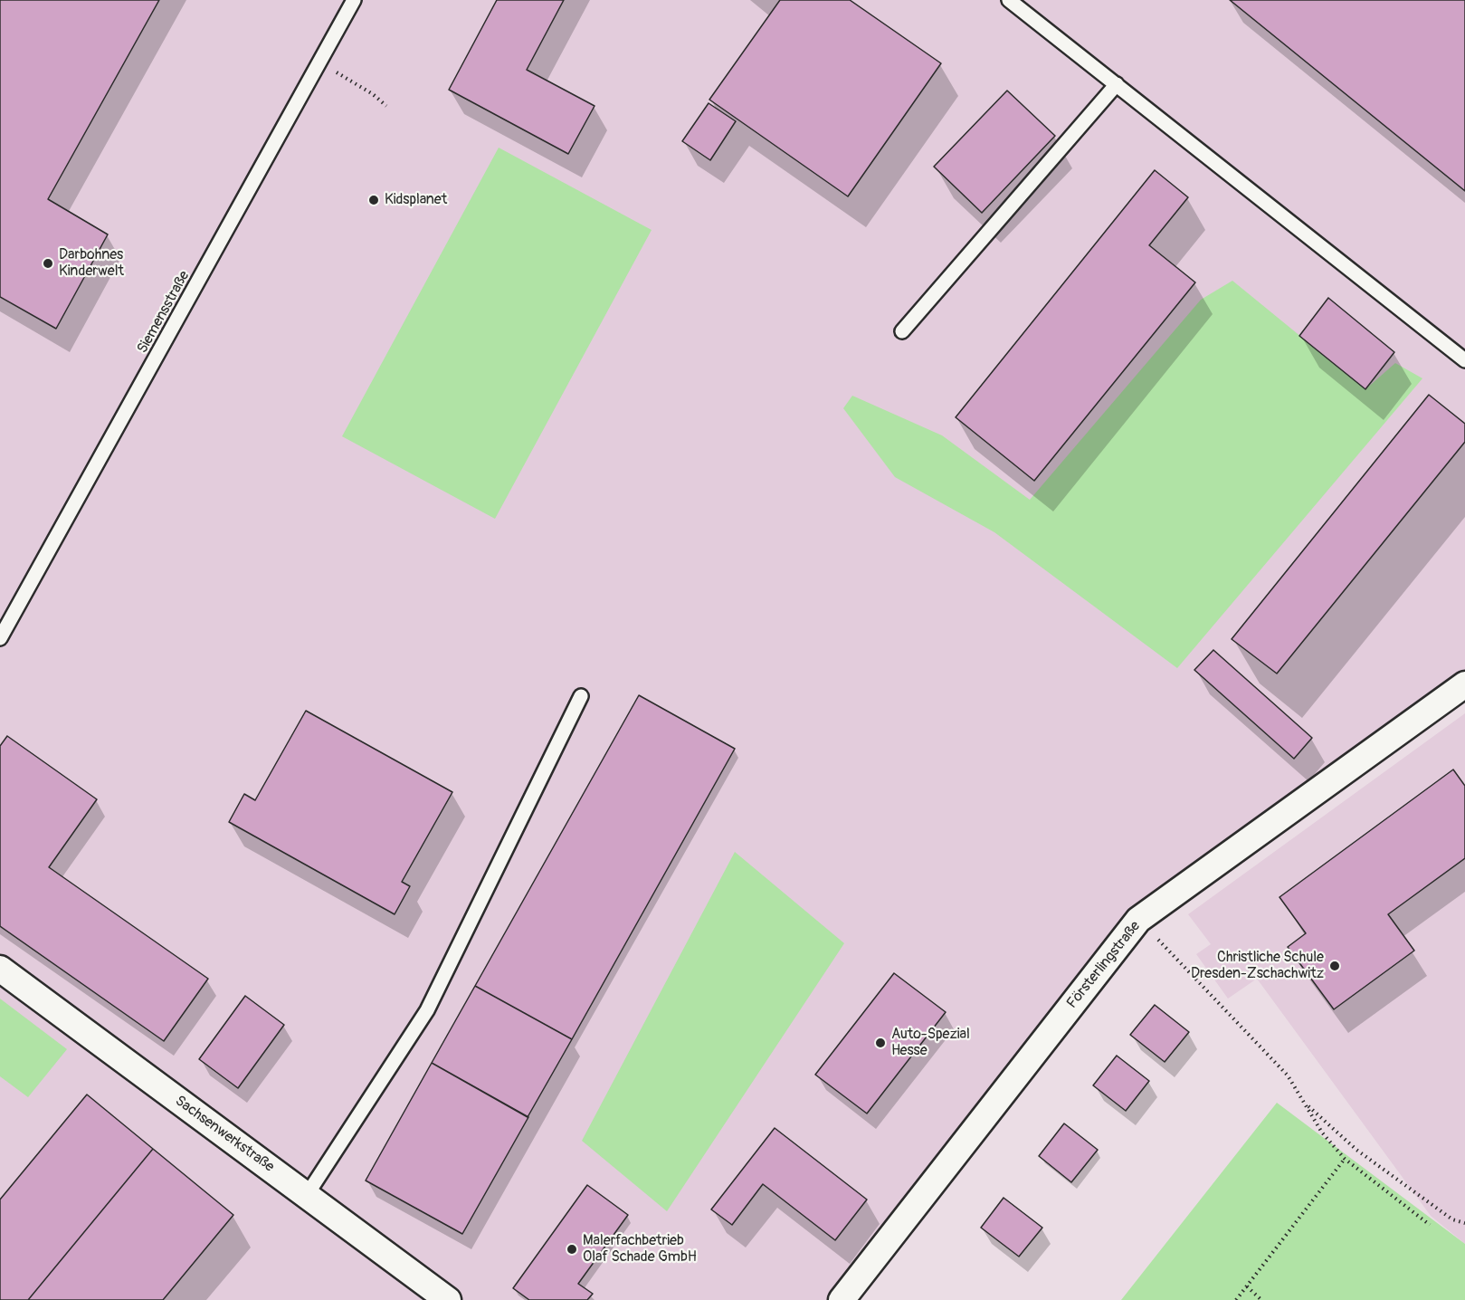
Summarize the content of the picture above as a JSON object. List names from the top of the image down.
{
  "streets": {
    "street": ["Försterlingstraße", "Sachsenwerkstraße"],
    "lane": ["Siemensstraße"]
  },
  "places": [
    "Kidsplanet",
    "Darbohnes Kinderwelt",
    "Christliche Schule Dresden-Zschachwitz",
    "Auto-Spezial Hesse",
    "Malerfachbetrieb Olaf Schade GmbH"
  ]
}
